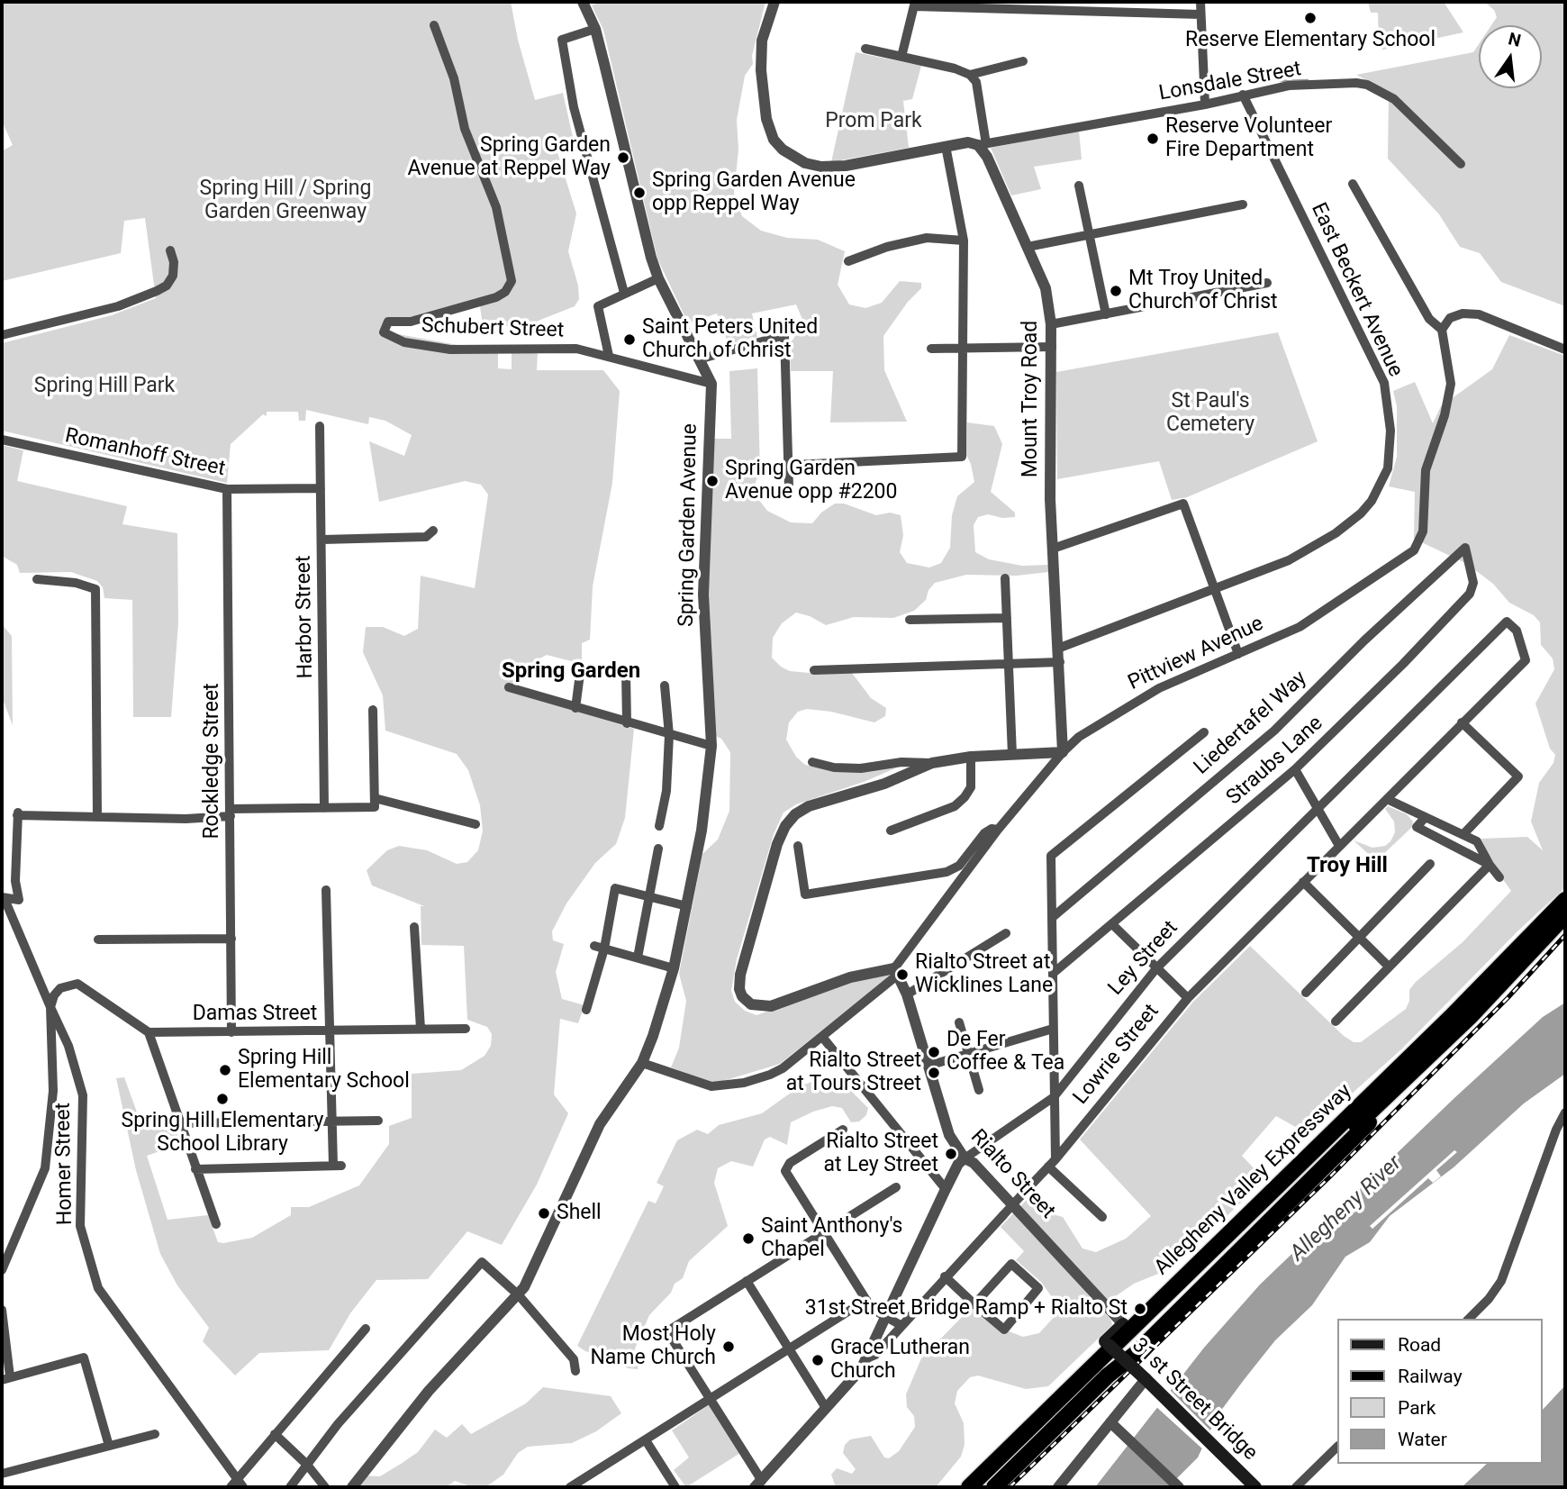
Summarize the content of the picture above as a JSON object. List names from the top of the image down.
{
  "streets": {
    "highway": ["Allegheny Valley Expressway"],
    "main road": ["31st Street Bridge"],
    "street": [
      "Lonsdale Street",
      "East Beckert Avenue",
      "Schubert Street",
      "Mount Troy Road",
      "Romanhoff Street",
      "Spring Garden Avenue",
      "Harbor Street",
      "Pittview Avenue",
      "Liedertafel Way",
      "Rockledge Street",
      "Straubs Lane",
      "Ley Street",
      "Damas Street",
      "Lowrie Street",
      "Homer Street",
      "Rialto Street"
    ]
  },
  "crossings": [
    ["Lonsdale Street", "East Beckert Avenue"],
    ["Lonsdale Street", "Mount Troy Road"],
    ["East Beckert Avenue", "Mount Troy Road"],
    ["Schubert Street", "Spring Garden Avenue"],
    ["Mount Troy Road", "Pittview Avenue"],
    ["Romanhoff Street", "Harbor Street"],
    ["Romanhoff Street", "Rockledge Street"],
    ["Liedertafel Way", "Straubs Lane"],
    ["Rockledge Street", "Damas Street"],
    ["Ley Street", "Lowrie Street"],
    ["Ley Street", "Rialto Street"]
  ],
  "districts": ["Spring Garden", "Troy Hill"],
  "water": ["Allegheny River"],
  "parks": [
    "Prom Park",
    "Spring Hill / Spring Garden Greenway",
    "Spring Hill Park",
    "St Paul's Cemetery"
  ],
  "places": [
    "Reserve Elementary School",
    "Reserve Volunteer Fire Department",
    "Spring Garden Avenue at Reppel Way",
    "Spring Garden Avenue opp Reppel Way",
    "Mt Troy United Church of Christ",
    "Saint Peters United Church of Christ",
    "Spring Garden Avenue opp #2200",
    "Rialto Street at Wicklines Lane",
    "De Fer Coffee & Tea",
    "Spring Hill Elementary School",
    "Rialto Street at Tours Street",
    "Spring Hill Elementary School Library",
    "Rialto Street at Ley Street",
    "Shell",
    "Saint Anthony's Chapel",
    "31st Street Bridge Ramp + Rialto St",
    "Most Holy Name Church",
    "Grace Lutheran Church"
  ],
  "legend": [
    "Road",
    "Railway",
    "Park",
    "Water"
  ],
  "north": "top"
}
